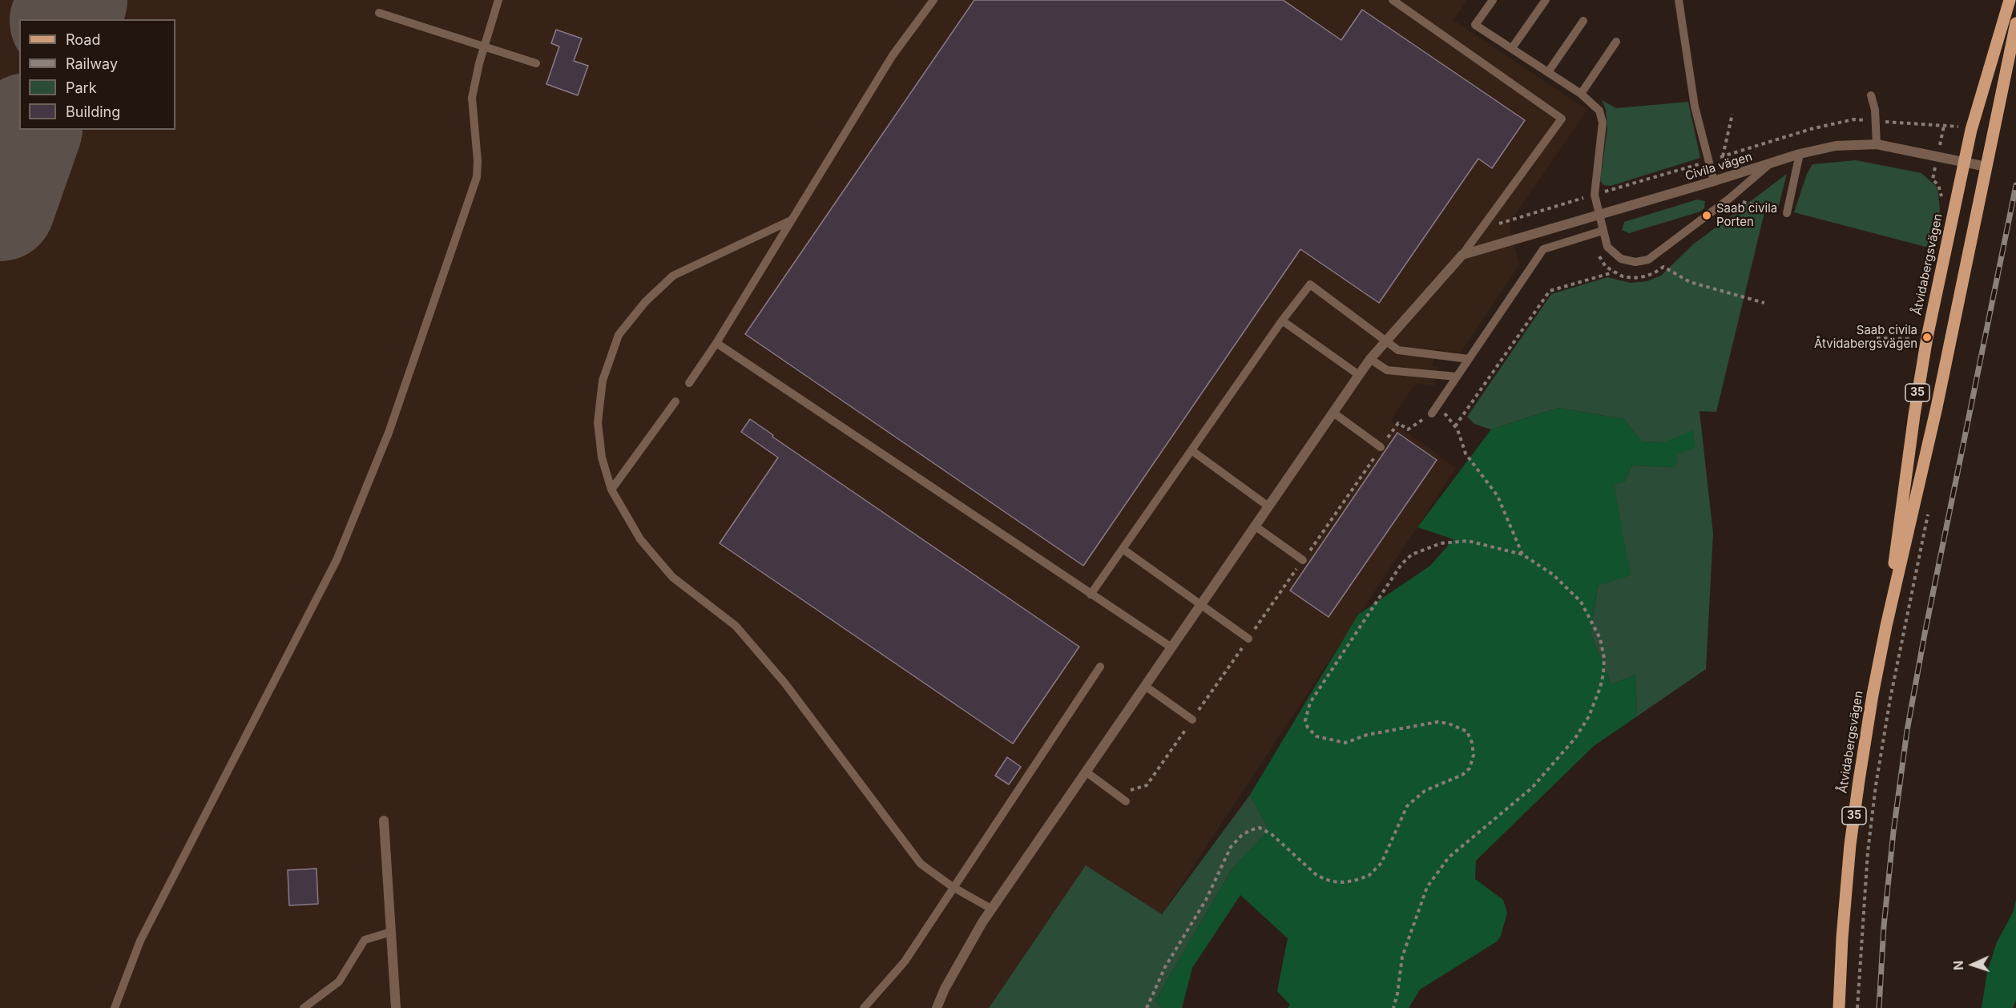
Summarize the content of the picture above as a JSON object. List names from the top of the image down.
{
  "streets": {
    "main road": ["Åtvidabergsvägen", "35"],
    "street": ["Civila vägen"]
  },
  "crossings": [
    ["Civila vägen", "Åtvidabergsvägen"]
  ],
  "places": ["Saab civila Porten", "Saab civila Åtvidabergsvägen"],
  "legend": [
    "Road",
    "Railway",
    "Park",
    "Building"
  ],
  "north": "left"
}
